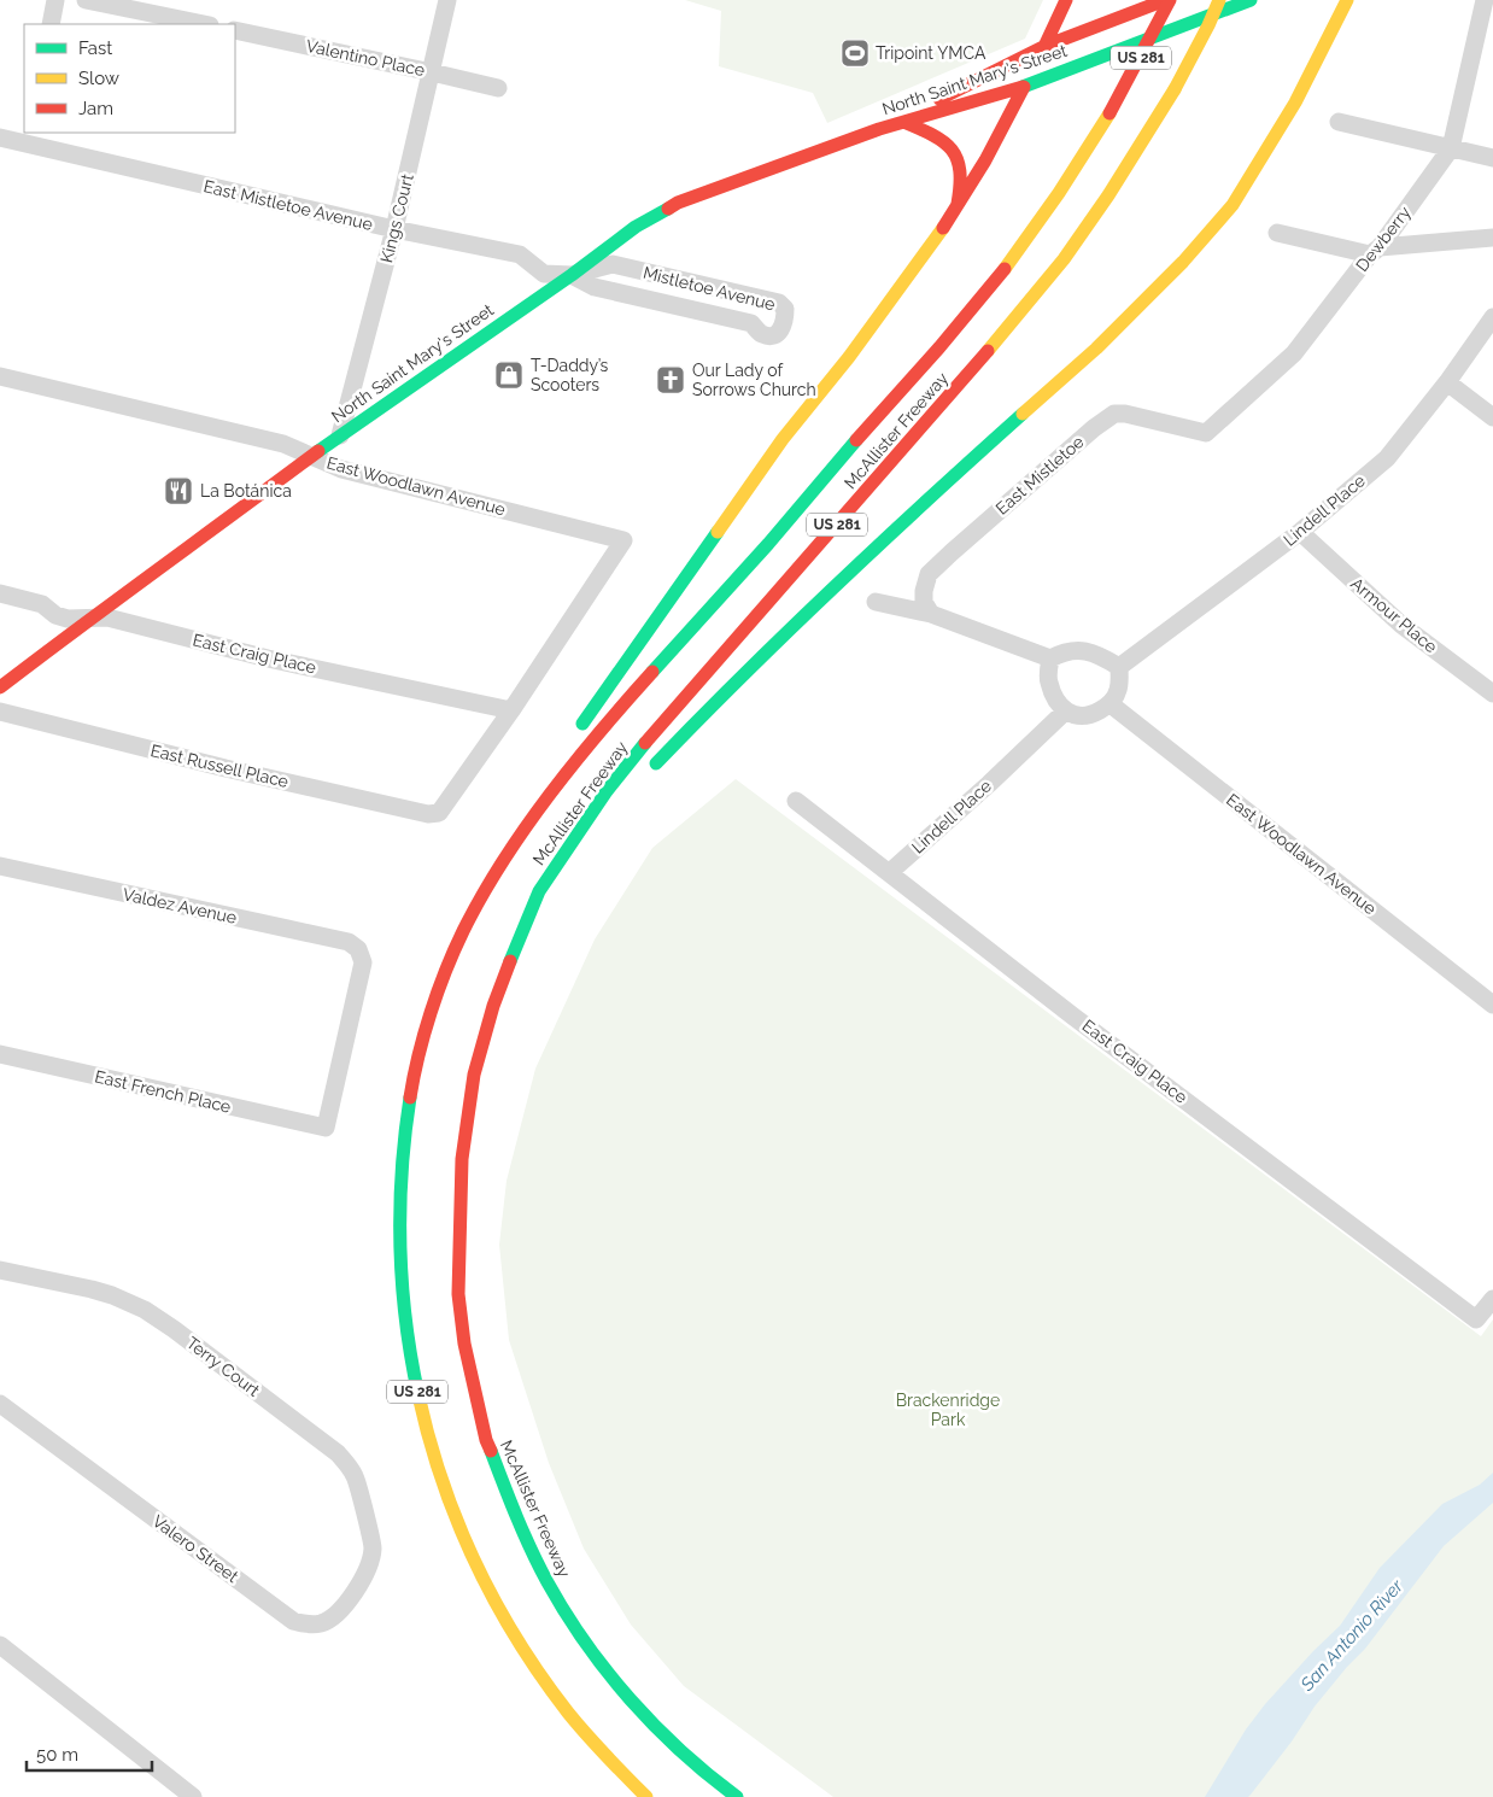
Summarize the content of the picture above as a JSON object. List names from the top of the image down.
{
  "streets": {
    "main road": ["US 281", "North Saint Mary's Street", "McAllister Freeway"],
    "street": [
      "Valentino Place",
      "East Mistletoe Avenue",
      "Kings Court",
      "Dewberry",
      "Mistletoe Avenue",
      "East Mistletoe",
      "East Woodlawn Avenue",
      "Lindell Place",
      "Armour Place",
      "East Craig Place",
      "East Russell Place",
      "Valdez Avenue",
      "East French Place",
      "Terry Court",
      "Valero Street"
    ]
  },
  "crossings": [
    ["Valentino Place", "Kings Court"],
    ["North Saint Mary's Street", "East Mistletoe Avenue"],
    ["North Saint Mary's Street", "Kings Court"],
    ["North Saint Mary's Street", "Mistletoe Avenue"],
    ["North Saint Mary's Street", "McAllister Freeway"],
    ["North Saint Mary's Street", "East Woodlawn Avenue"],
    ["North Saint Mary's Street", "East Craig Place"],
    ["East Mistletoe Avenue", "Kings Court"],
    ["East Mistletoe Avenue", "Mistletoe Avenue"],
    ["Dewberry", "East Mistletoe"],
    ["East Woodlawn Avenue", "Lindell Place"],
    ["East Woodlawn Avenue", "East Craig Place"],
    ["East Woodlawn Avenue", "East Russell Place"],
    ["Lindell Place", "Armour Place"],
    ["Lindell Place", "East Craig Place"],
    ["East Craig Place", "East Russell Place"],
    ["Valdez Avenue", "East French Place"],
    ["Terry Court", "Valero Street"]
  ],
  "water": ["San Antonio River"],
  "parks": ["Brackenridge Park"],
  "places": {
    "sports": ["Tripoint YMCA"],
    "shop": ["T-Daddy’s Scooters"],
    "church": ["Our Lady of Sorrows Church"],
    "restaurant": ["La Botánica"]
  },
  "legend": ["Fast", "Slow", "Jam"],
  "scale_bar": "50 m"
}
